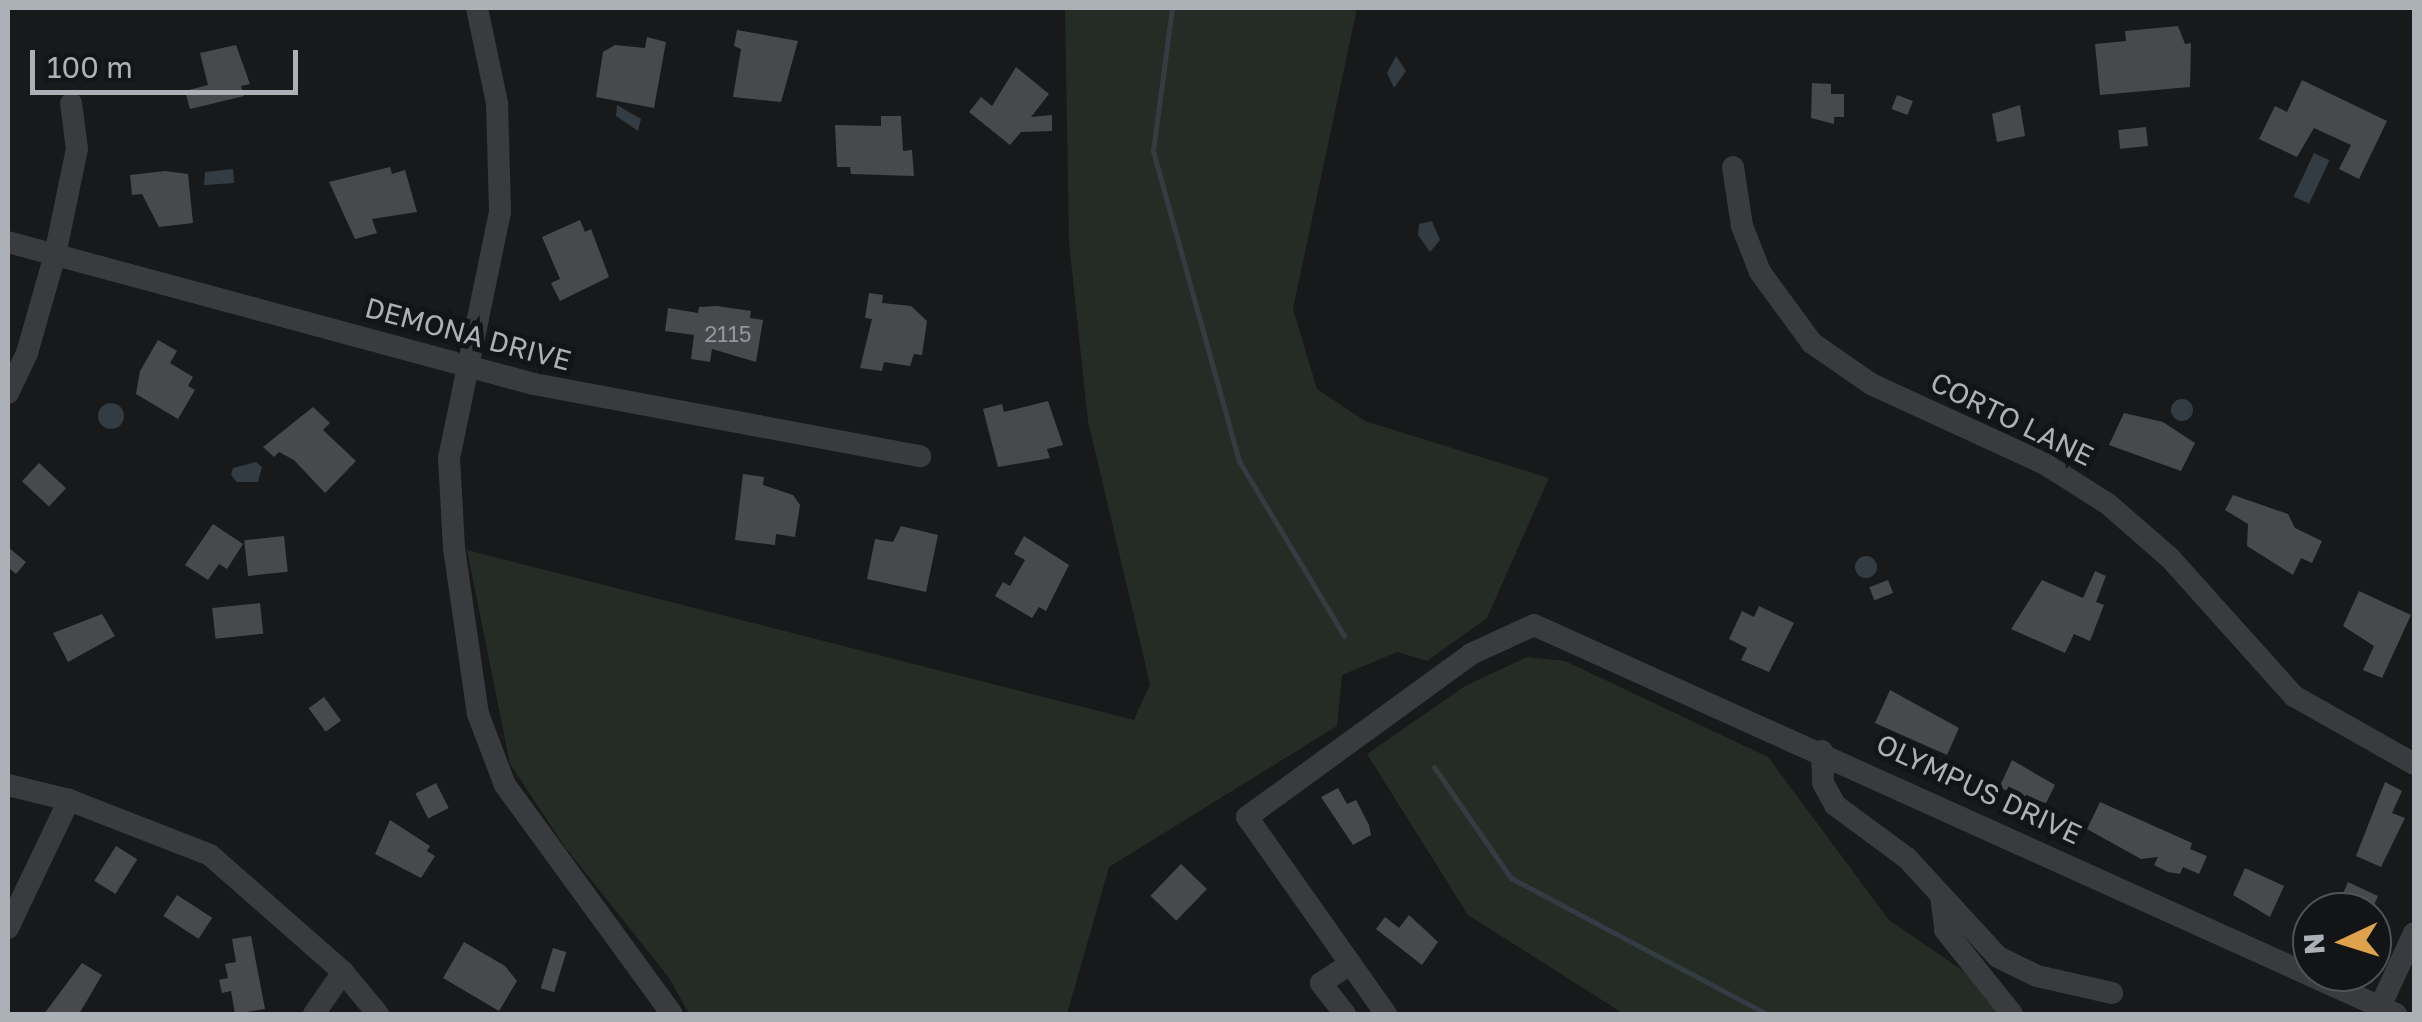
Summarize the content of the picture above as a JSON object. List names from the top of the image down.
{
  "streets": {
    "street": ["DEMONA DRIVE", "CORTO LANE", "OLYMPUS DRIVE"]
  },
  "house_numbers": ["2115"],
  "scale_bar": "100 m",
  "north": "left"
}
